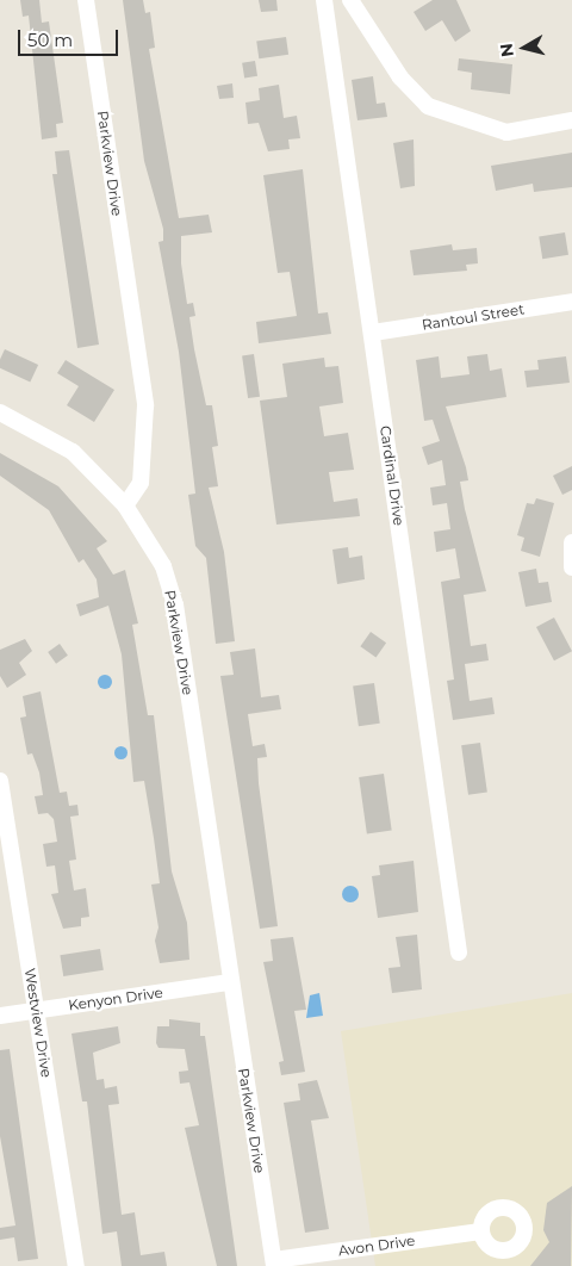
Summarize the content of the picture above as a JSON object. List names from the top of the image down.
{
  "streets": {
    "street": [
      "Parkview Drive",
      "Rantoul Street",
      "Cardinal Drive",
      "Kenyon Drive",
      "Westview Drive",
      "Avon Drive"
    ]
  },
  "crossings": [
    ["Parkview Drive", "Kenyon Drive"],
    ["Parkview Drive", "Avon Drive"],
    ["Rantoul Street", "Cardinal Drive"],
    ["Kenyon Drive", "Westview Drive"]
  ],
  "scale_bar": "50 m",
  "north": "left"
}
